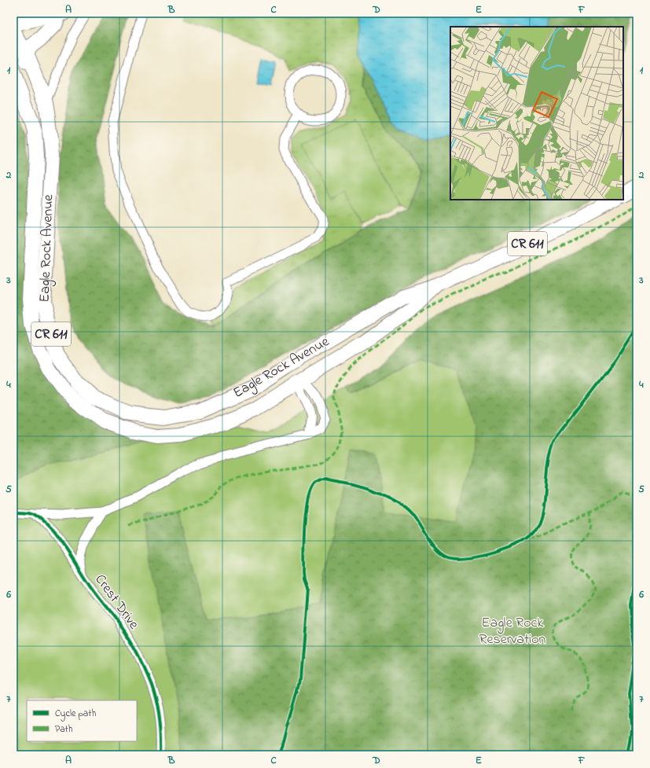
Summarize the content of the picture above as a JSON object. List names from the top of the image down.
{
  "streets": {
    "main road": ["CR 611", "Eagle Rock Avenue"],
    "street": ["Crest Drive"]
  },
  "parks": ["Eagle Rock Reservation"],
  "legend": ["Cycle path", "Path"],
  "grid": {
    "columns": [
      "A",
      "B",
      "C",
      "D",
      "E",
      "F"
    ],
    "rows": [
      "1",
      "2",
      "3",
      "4",
      "5",
      "6",
      "7"
    ]
  }
}
